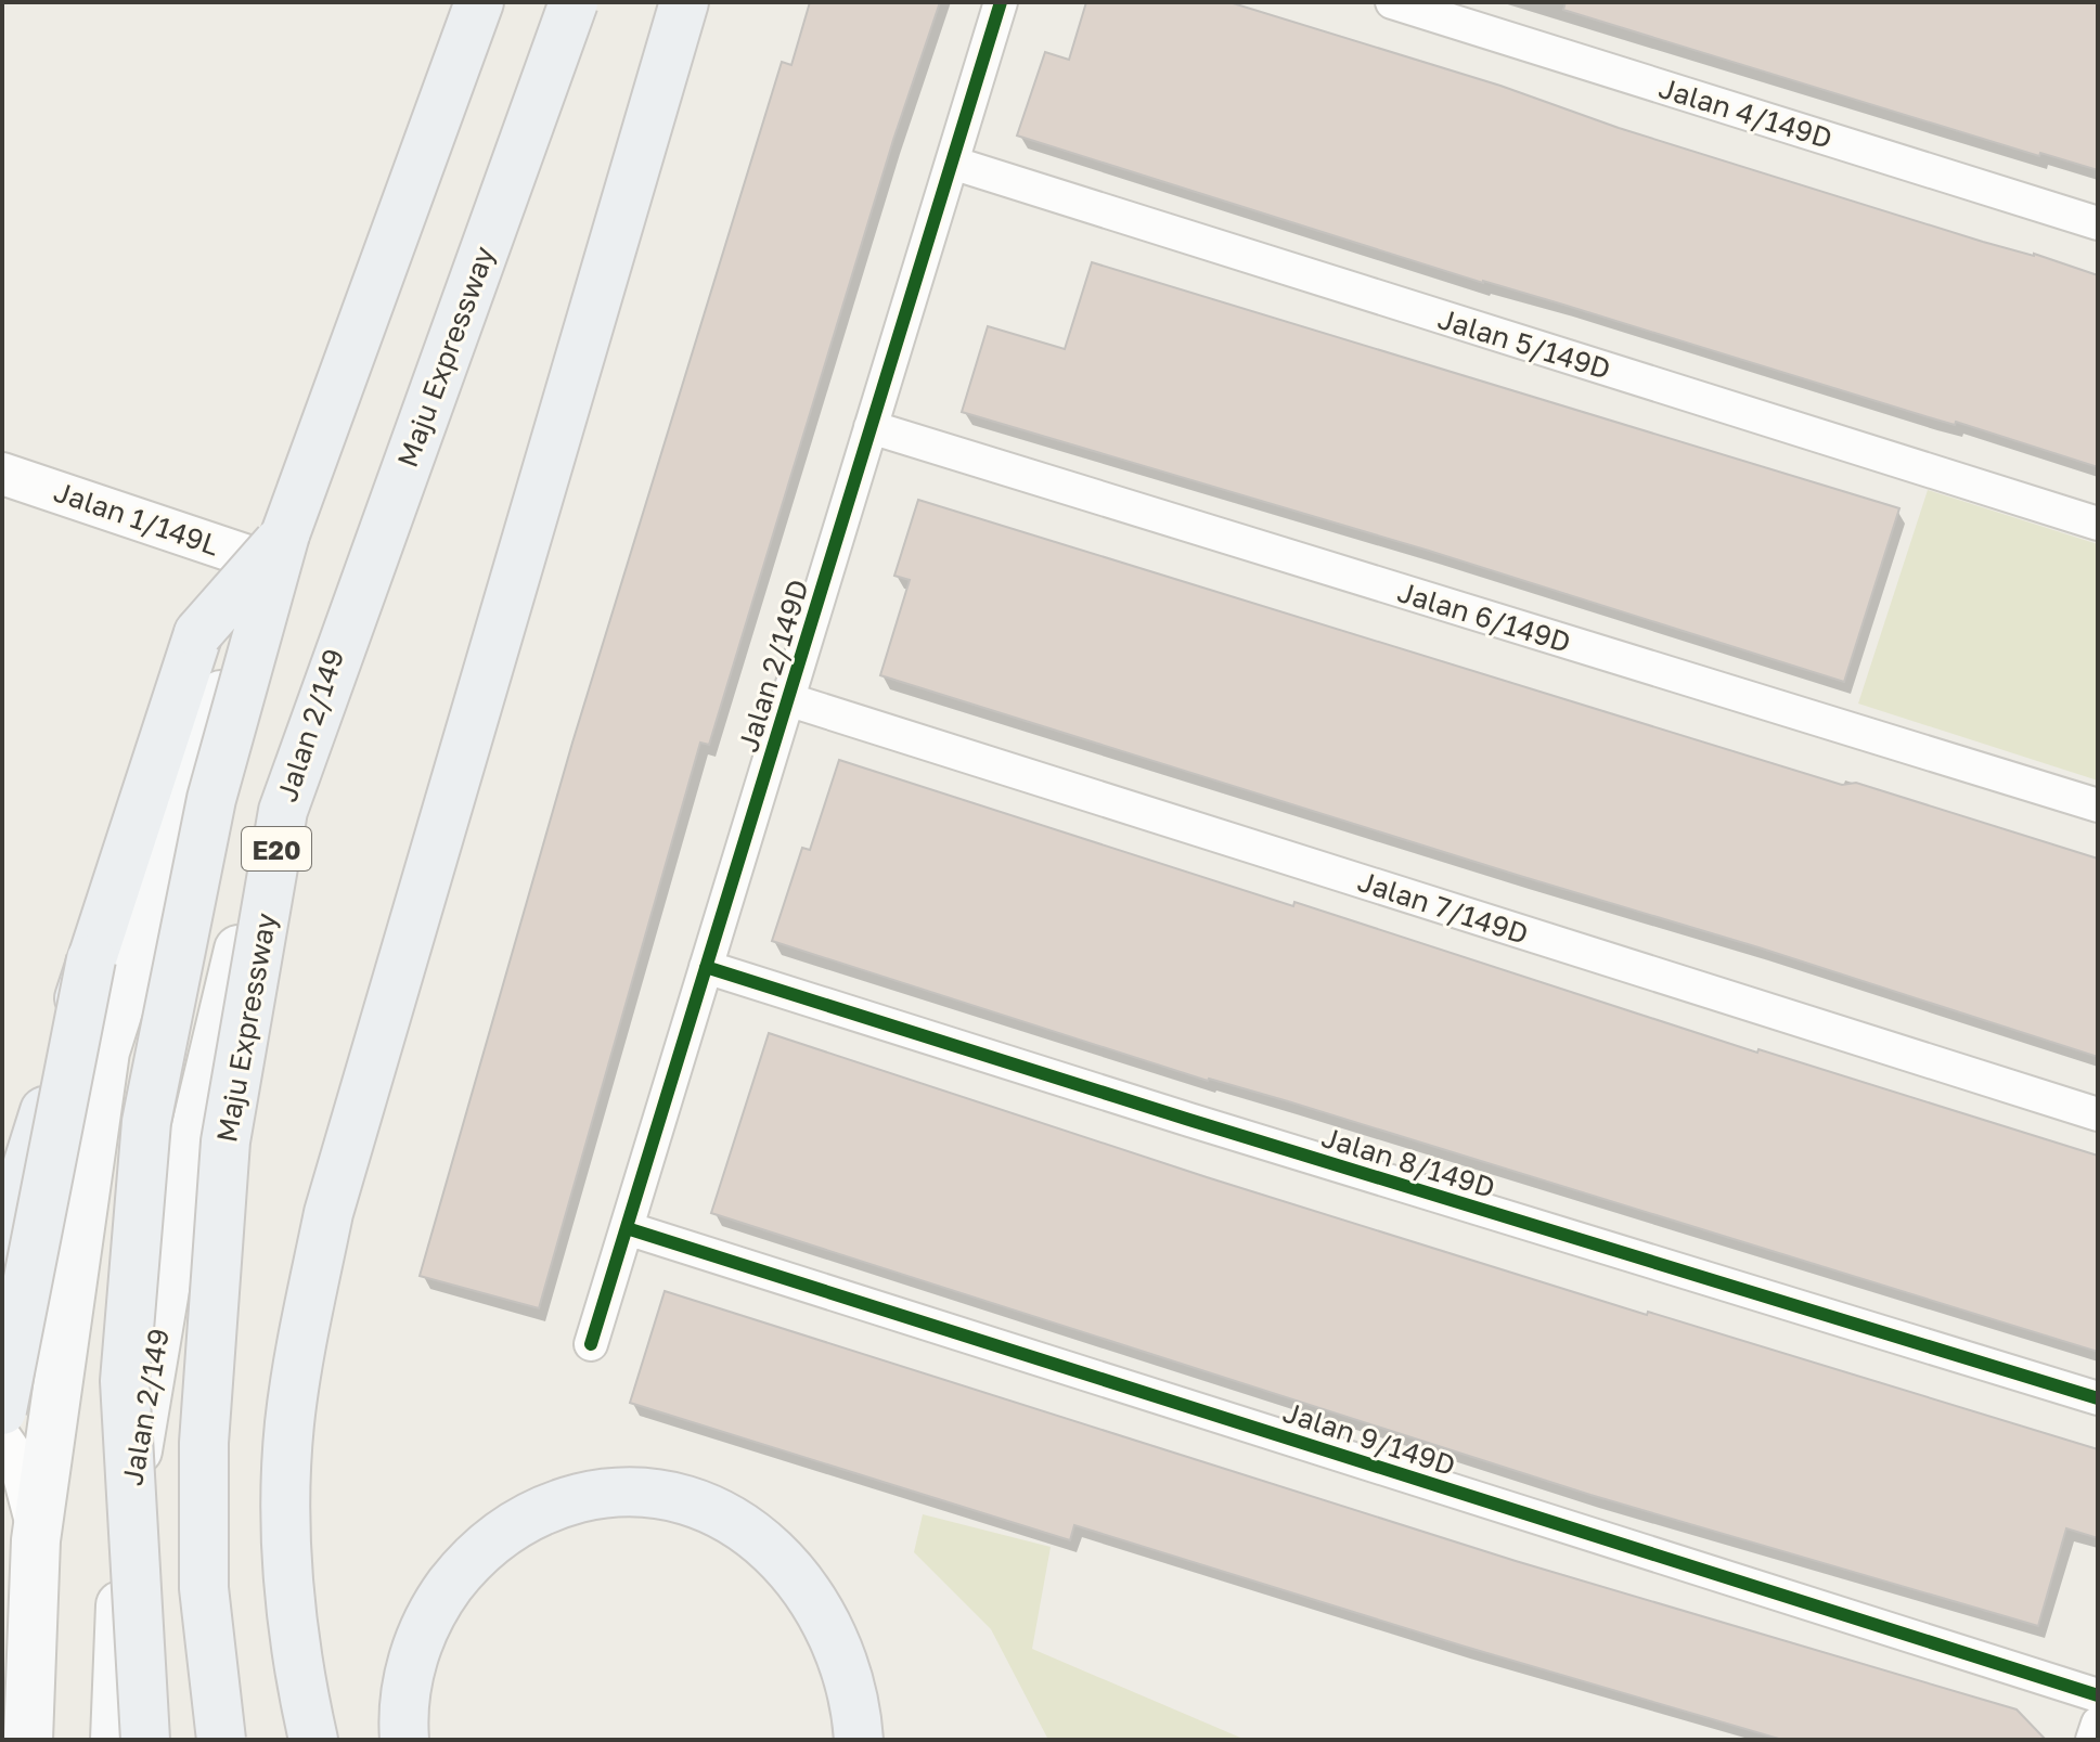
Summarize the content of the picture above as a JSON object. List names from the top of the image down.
{
  "streets": {
    "highway": ["Maju Expressway", "E20"],
    "main road": ["Jalan 2/149"],
    "street": [
      "Jalan 4/149D",
      "Jalan 5/149D",
      "Jalan 1/149L",
      "Jalan 6/149D",
      "Jalan 2/149D",
      "Jalan 7/149D",
      "Jalan 8/149D",
      "Jalan 9/149D"
    ]
  },
  "crossings": [
    ["Jalan 5/149D", "Jalan 2/149D"],
    ["Jalan 1/149L", "E20"],
    ["Jalan 6/149D", "Jalan 2/149D"],
    ["Jalan 2/149D", "Jalan 7/149D"],
    ["Jalan 2/149D", "Jalan 8/149D"],
    ["Jalan 2/149D", "Jalan 9/149D"]
  ]
}
